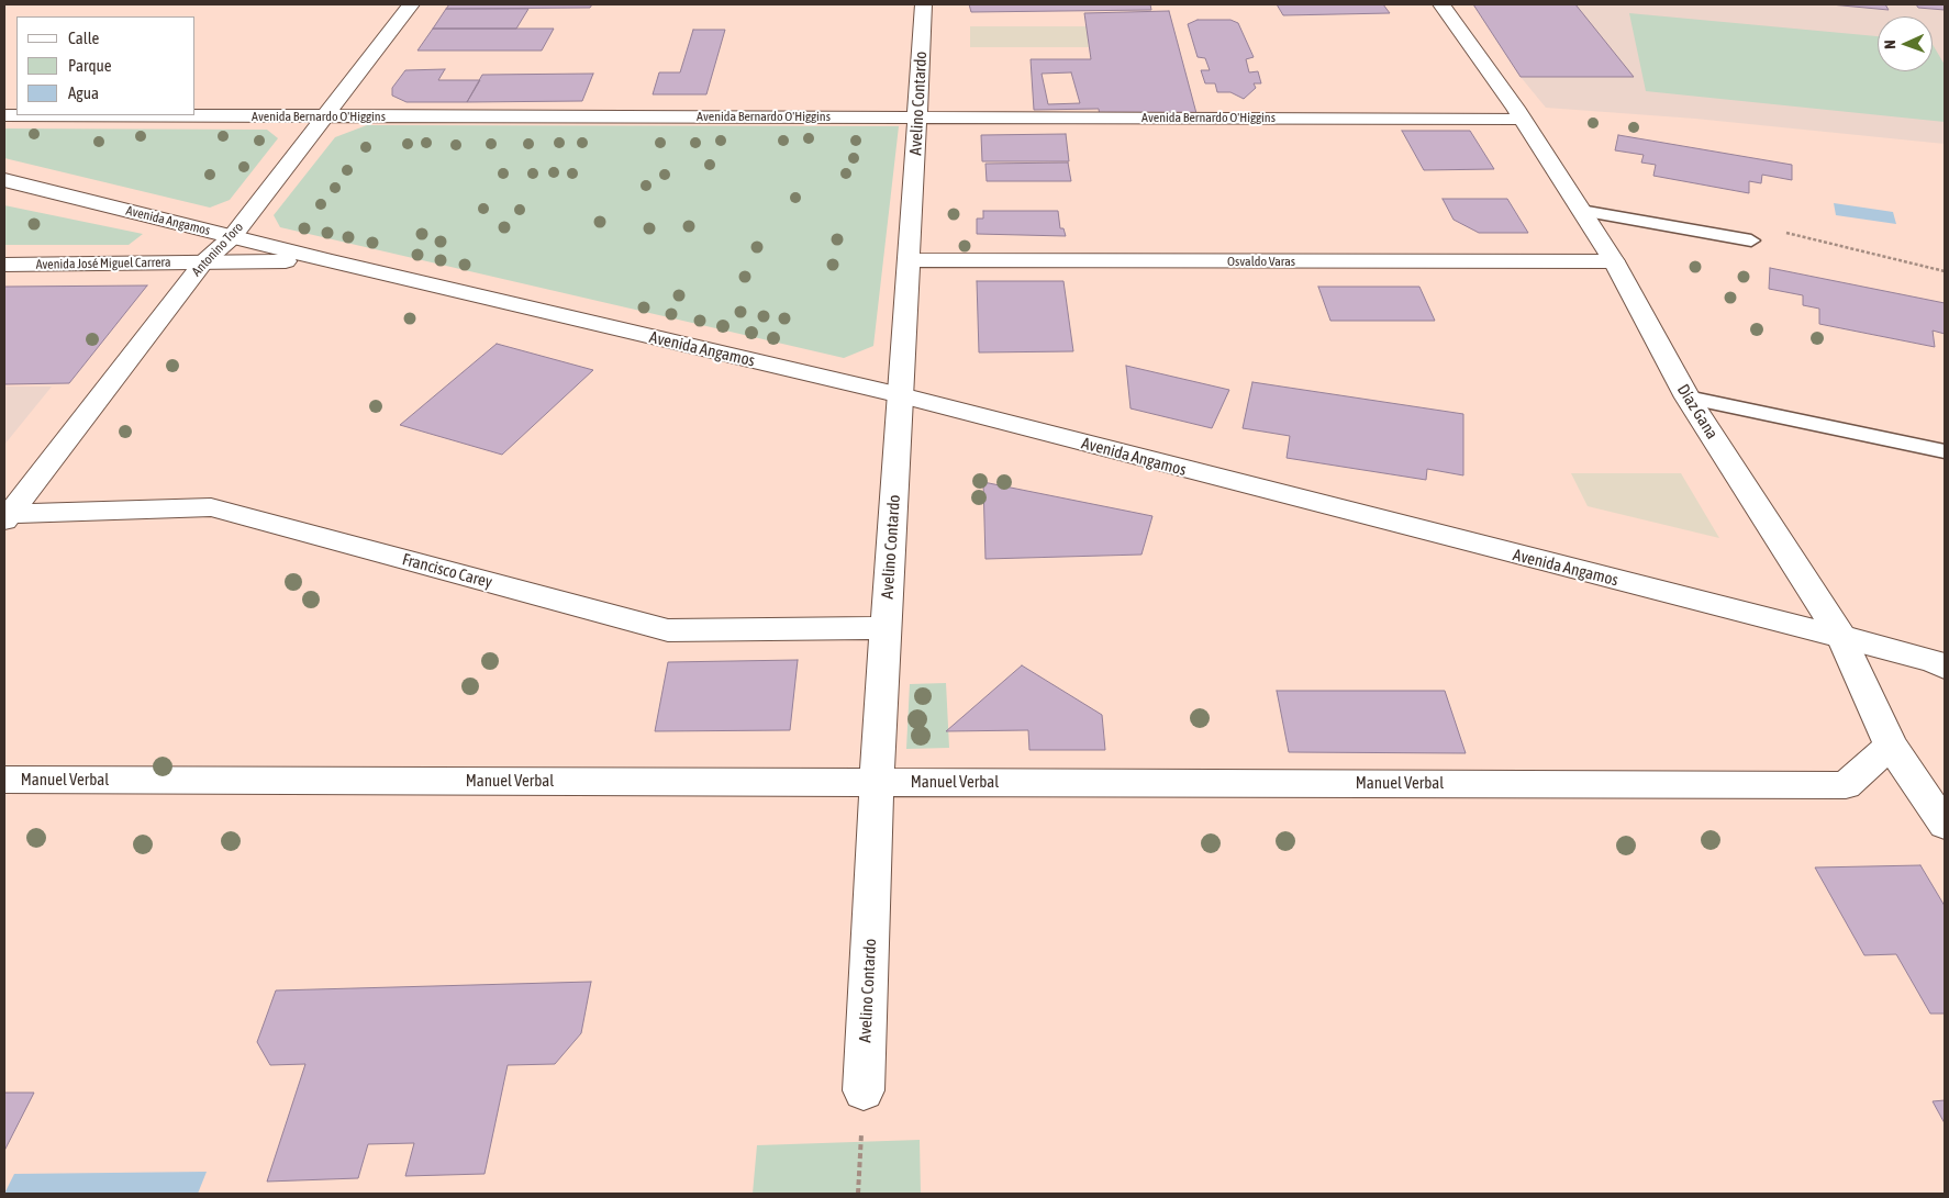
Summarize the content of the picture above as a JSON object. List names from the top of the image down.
{
  "streets": {
    "street": [
      "Avelino Contardo",
      "Avenida Bernardo O'Higgins",
      "Avenida Angamos",
      "Antonino Toro",
      "Osvaldo Varas",
      "Avenida José Miguel Carrera",
      "Díaz Gana",
      "Francisco Carey",
      "Manuel Verbal"
    ]
  },
  "crossings": [
    ["Avelino Contardo", "Avenida Bernardo O'Higgins"],
    ["Avelino Contardo", "Avenida Angamos"],
    ["Avelino Contardo", "Osvaldo Varas"],
    ["Avelino Contardo", "Francisco Carey"],
    ["Avelino Contardo", "Manuel Verbal"],
    ["Avenida Bernardo O'Higgins", "Antonino Toro"],
    ["Avenida Bernardo O'Higgins", "Díaz Gana"],
    ["Avenida Angamos", "Antonino Toro"],
    ["Avenida Angamos", "Avenida José Miguel Carrera"],
    ["Avenida Angamos", "Díaz Gana"],
    ["Antonino Toro", "Avenida José Miguel Carrera"],
    ["Antonino Toro", "Francisco Carey"],
    ["Osvaldo Varas", "Díaz Gana"],
    ["Díaz Gana", "Manuel Verbal"]
  ],
  "legend": ["Calle", "Parque", "Agua"],
  "north": "left"
}
